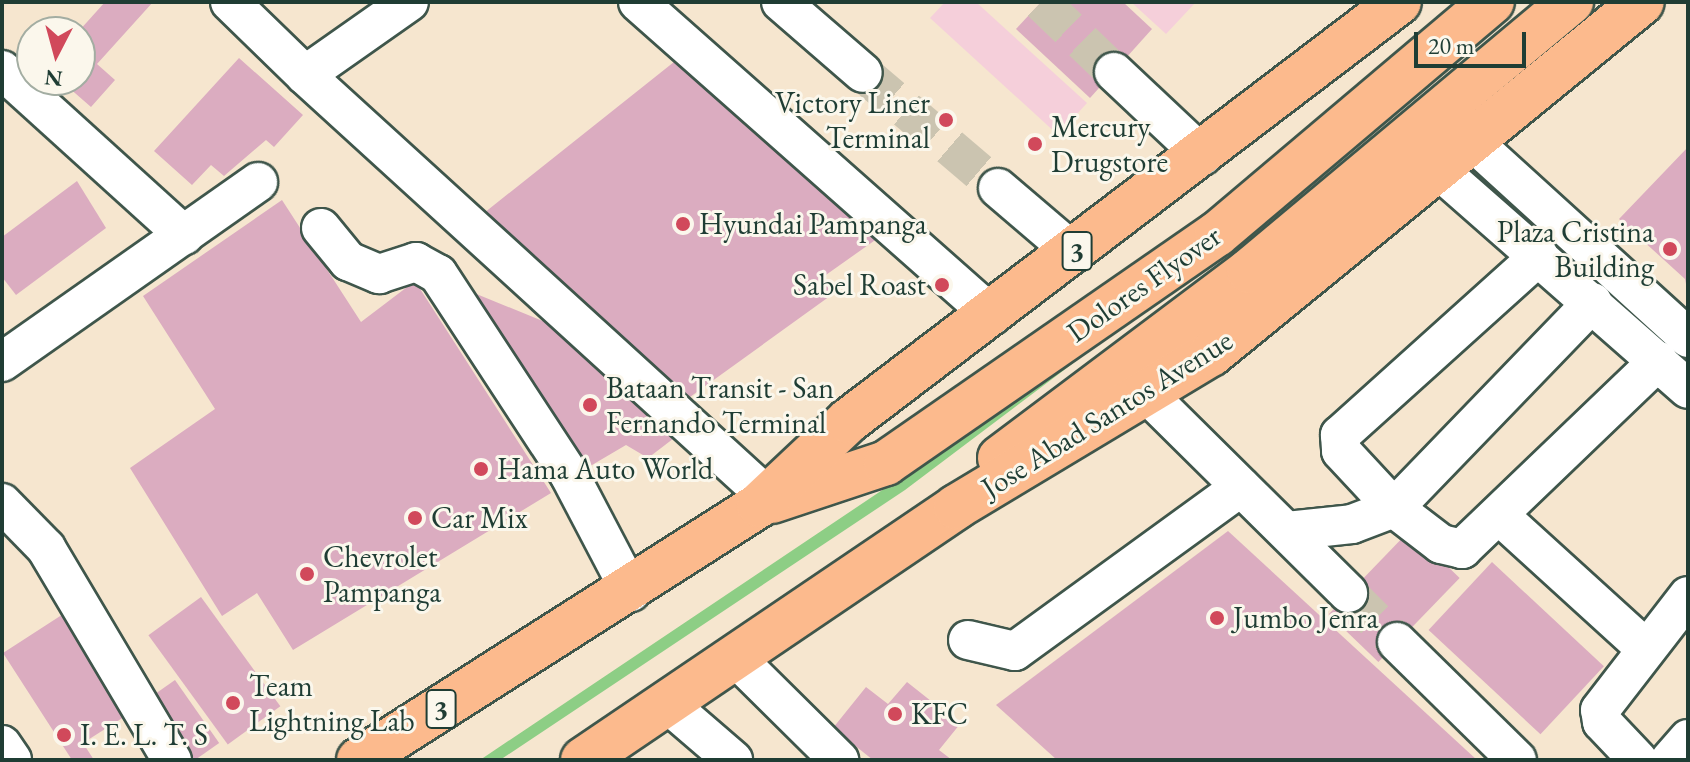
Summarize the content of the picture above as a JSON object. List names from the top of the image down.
{
  "streets": {
    "highway": ["3", "Dolores Flyover", "Jose Abad Santos Avenue"]
  },
  "crossings": [
    ["3", "Dolores Flyover"],
    ["Dolores Flyover", "Jose Abad Santos Avenue"]
  ],
  "places": [
    "Victory Liner Terminal",
    "Mercury Drugstore",
    "Hyundai Pampanga",
    "Plaza Cristina Building",
    "Sabel Roast",
    "Bataan Transit - San Fernando Terminal",
    "Hama Auto World",
    "Car Mix",
    "Chevrolet Pampanga",
    "Jumbo Jenra",
    "Team Lightning Lab",
    "KFC",
    "I. E. L. T. S"
  ],
  "scale_bar": "20 m",
  "north": "bottom"
}
